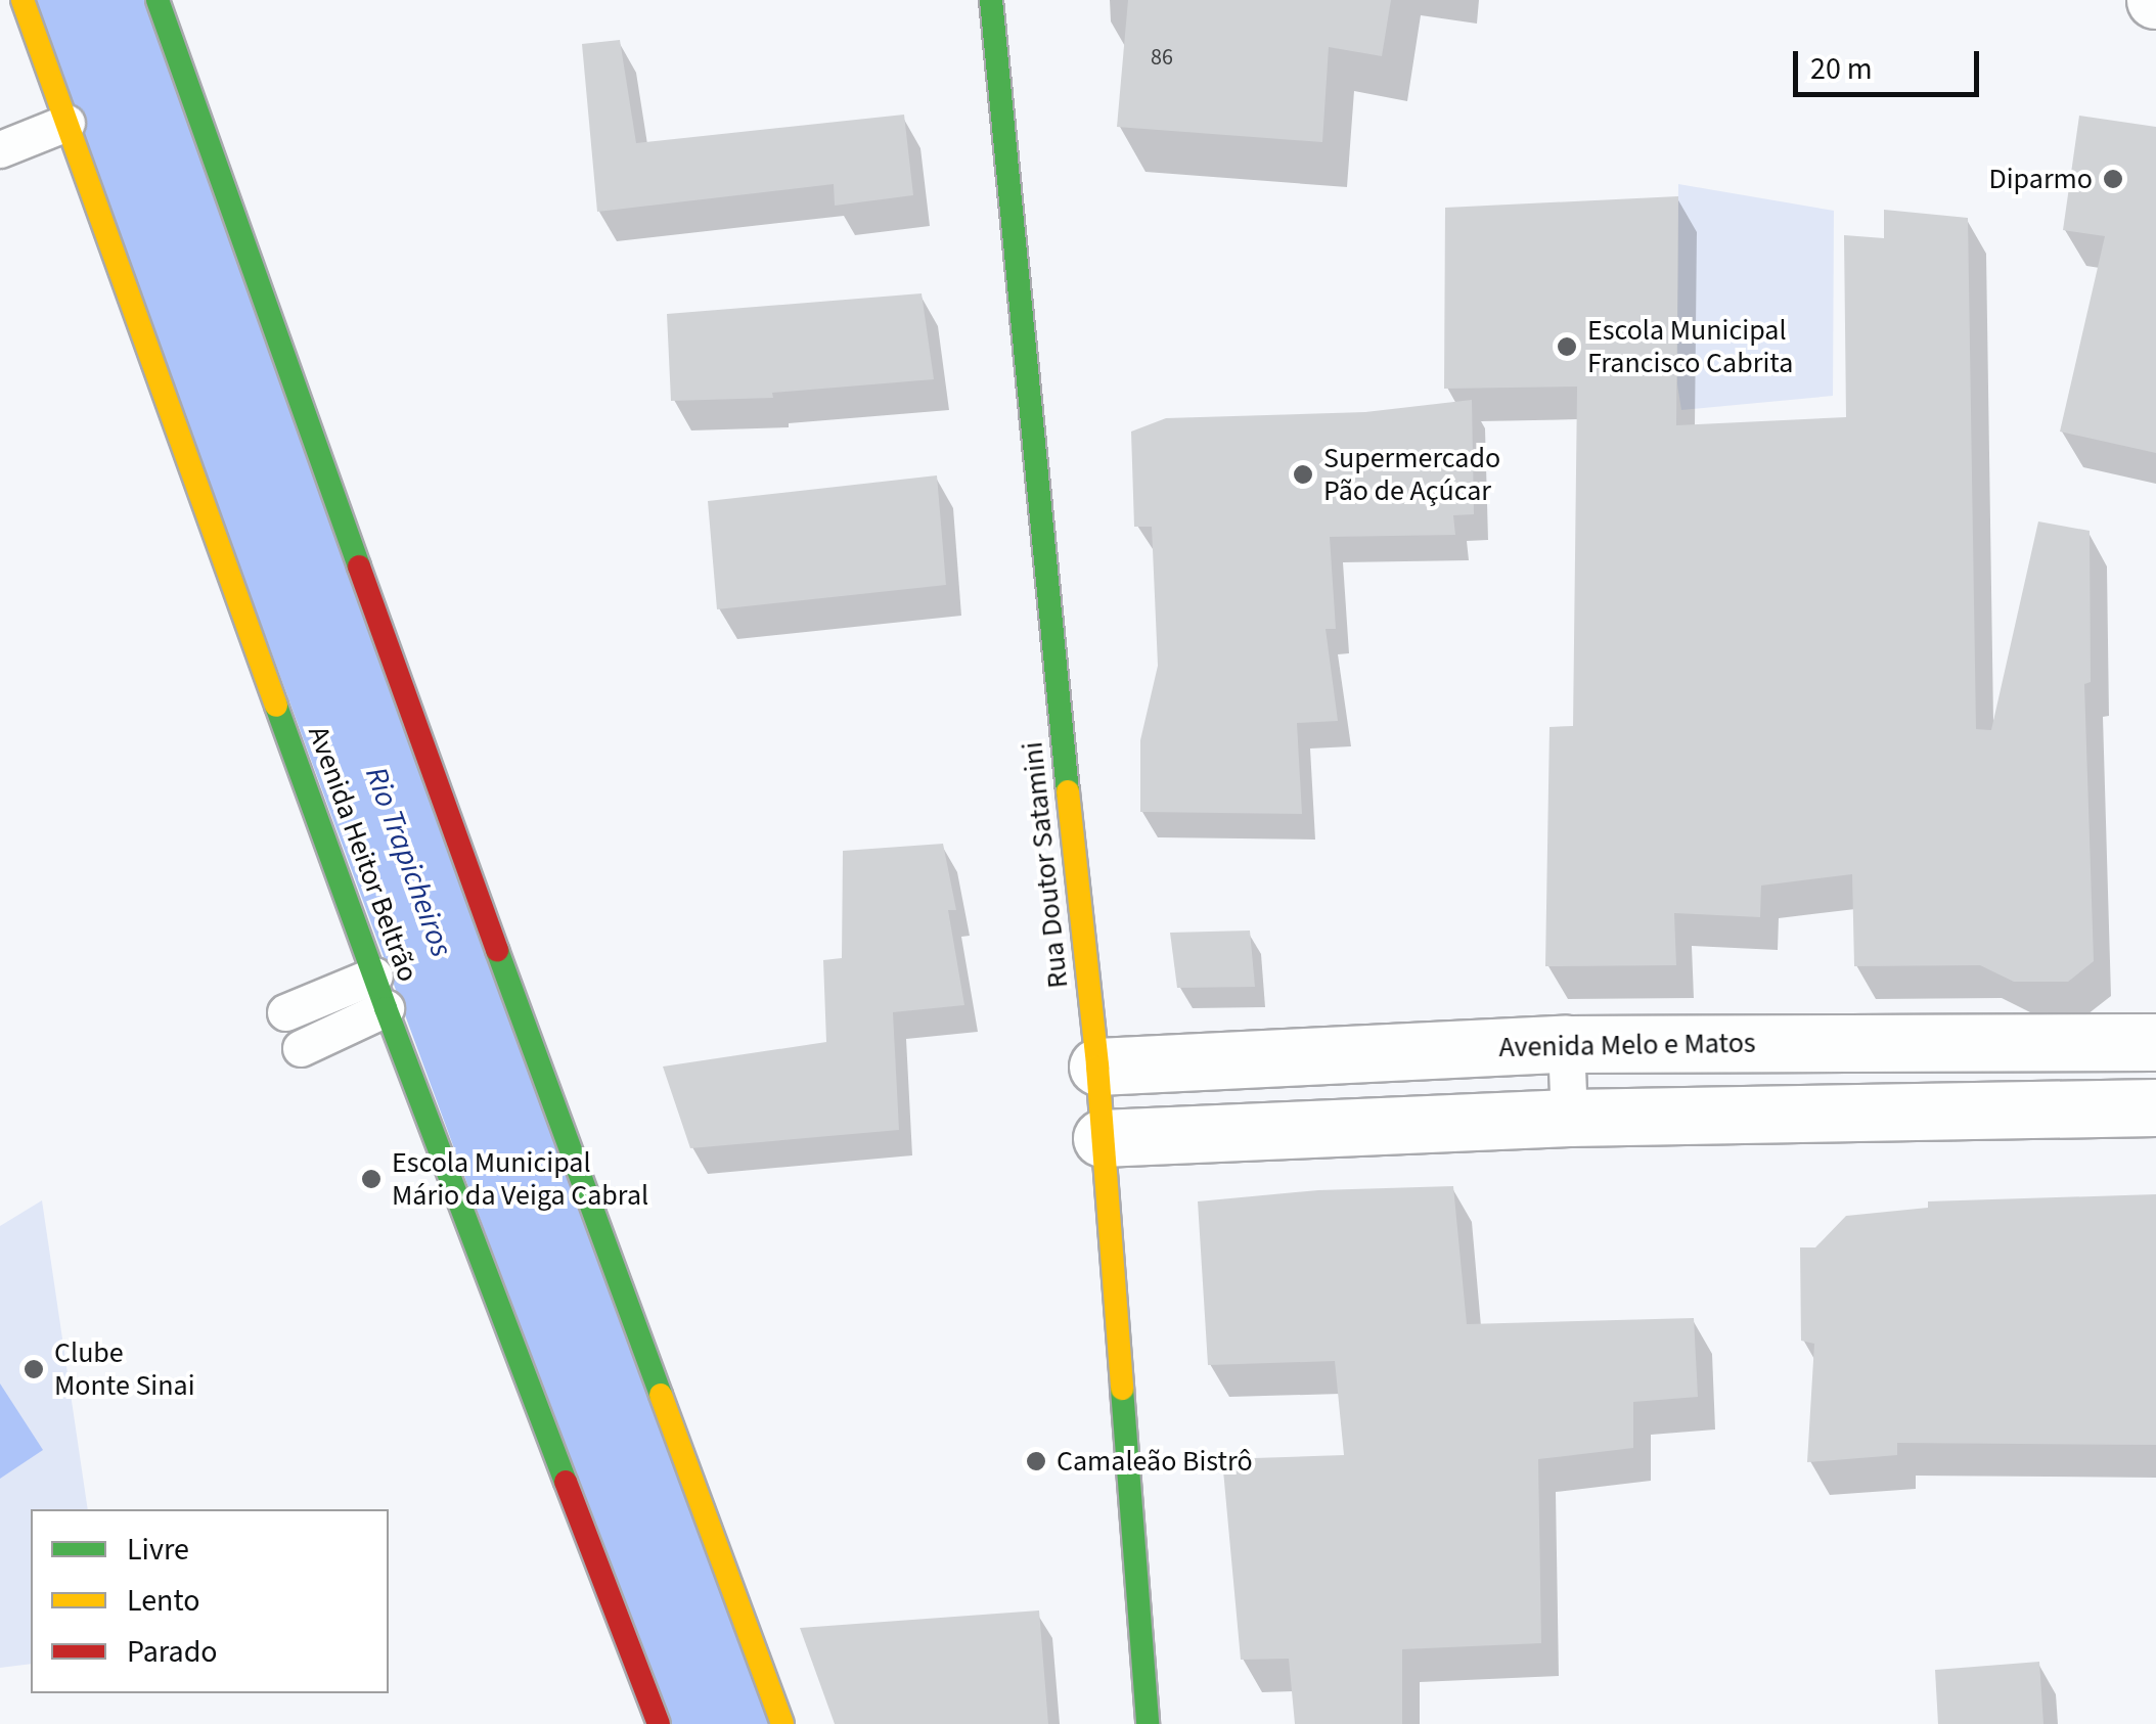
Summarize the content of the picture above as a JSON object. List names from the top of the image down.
{
  "streets": {
    "street": ["Avenida Heitor Beltrão", "Rua Doutor Satamini", "Avenida Melo e Matos"]
  },
  "crossings": [
    ["Rua Doutor Satamini", "Avenida Melo e Matos"]
  ],
  "water": ["Rio Trapicheiros"],
  "places": [
    "Diparmo",
    "Escola Municipal Francisco Cabrita",
    "Supermercado Pão de Açúcar",
    "Escola Municipal Mário da Veiga Cabral",
    "Clube Monte Sinai",
    "Camaleão Bistrô"
  ],
  "house_numbers": ["86"],
  "legend": ["Livre", "Lento", "Parado"],
  "scale_bar": "20 m"
}
